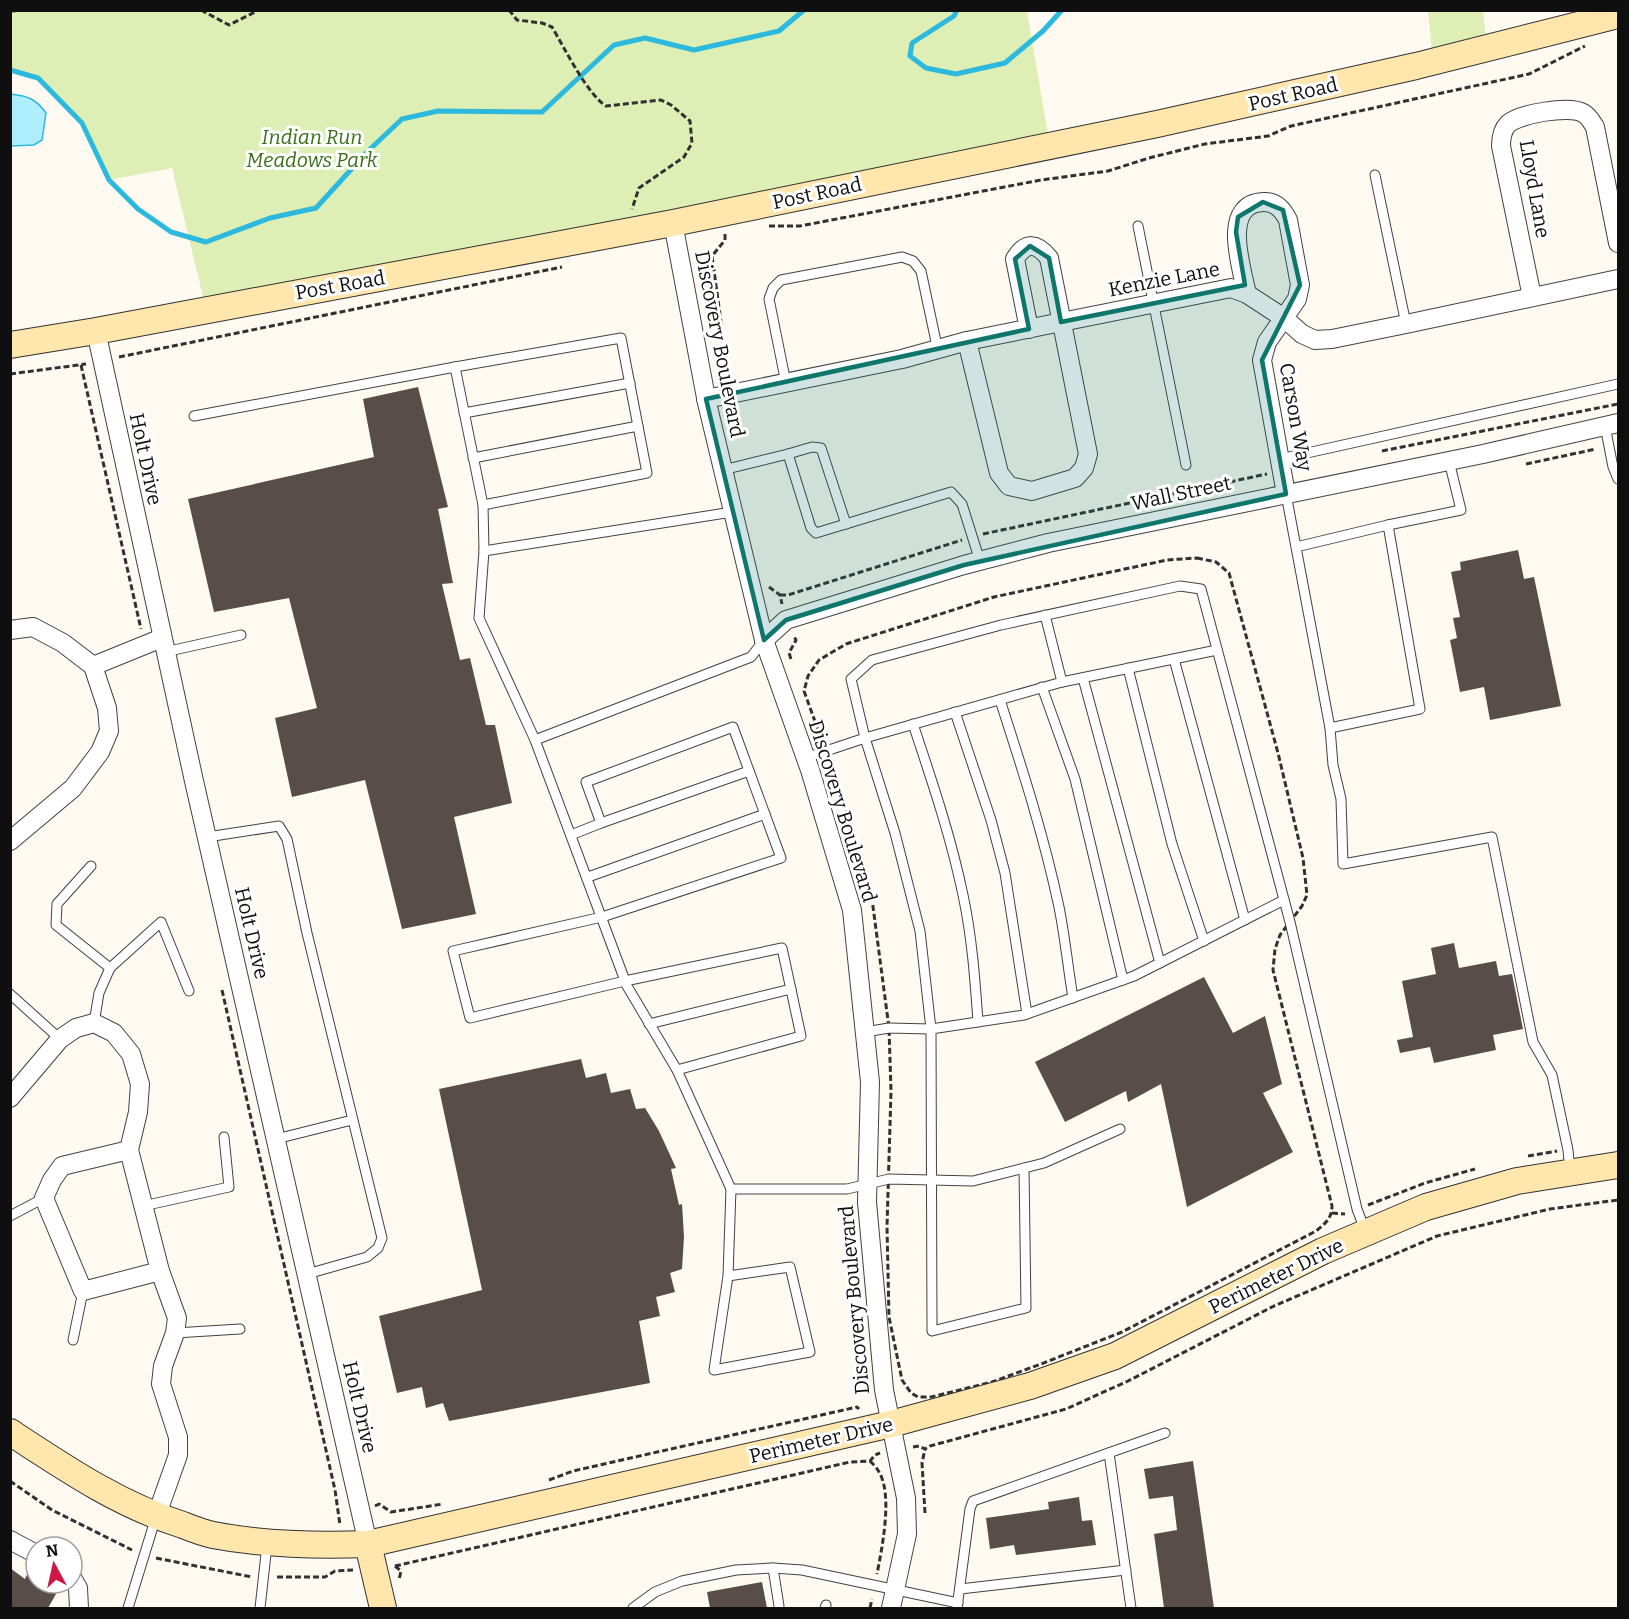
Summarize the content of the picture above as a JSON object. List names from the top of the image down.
{
  "streets": {
    "street": [
      "Post Road",
      "Lloyd Lane",
      "Kenzie Lane",
      "Discovery Boulevard",
      "Carson Way",
      "Holt Drive",
      "Wall Street",
      "Perimeter Drive"
    ]
  },
  "crossings": [
    ["Post Road", "Discovery Boulevard"],
    ["Post Road", "Holt Drive"],
    ["Lloyd Lane", "Kenzie Lane"],
    ["Kenzie Lane", "Discovery Boulevard"],
    ["Kenzie Lane", "Carson Way"],
    ["Discovery Boulevard", "Wall Street"],
    ["Discovery Boulevard", "Perimeter Drive"],
    ["Carson Way", "Wall Street"],
    ["Holt Drive", "Perimeter Drive"]
  ],
  "parks": ["Indian Run Meadows Park"],
  "north": "top"
}
